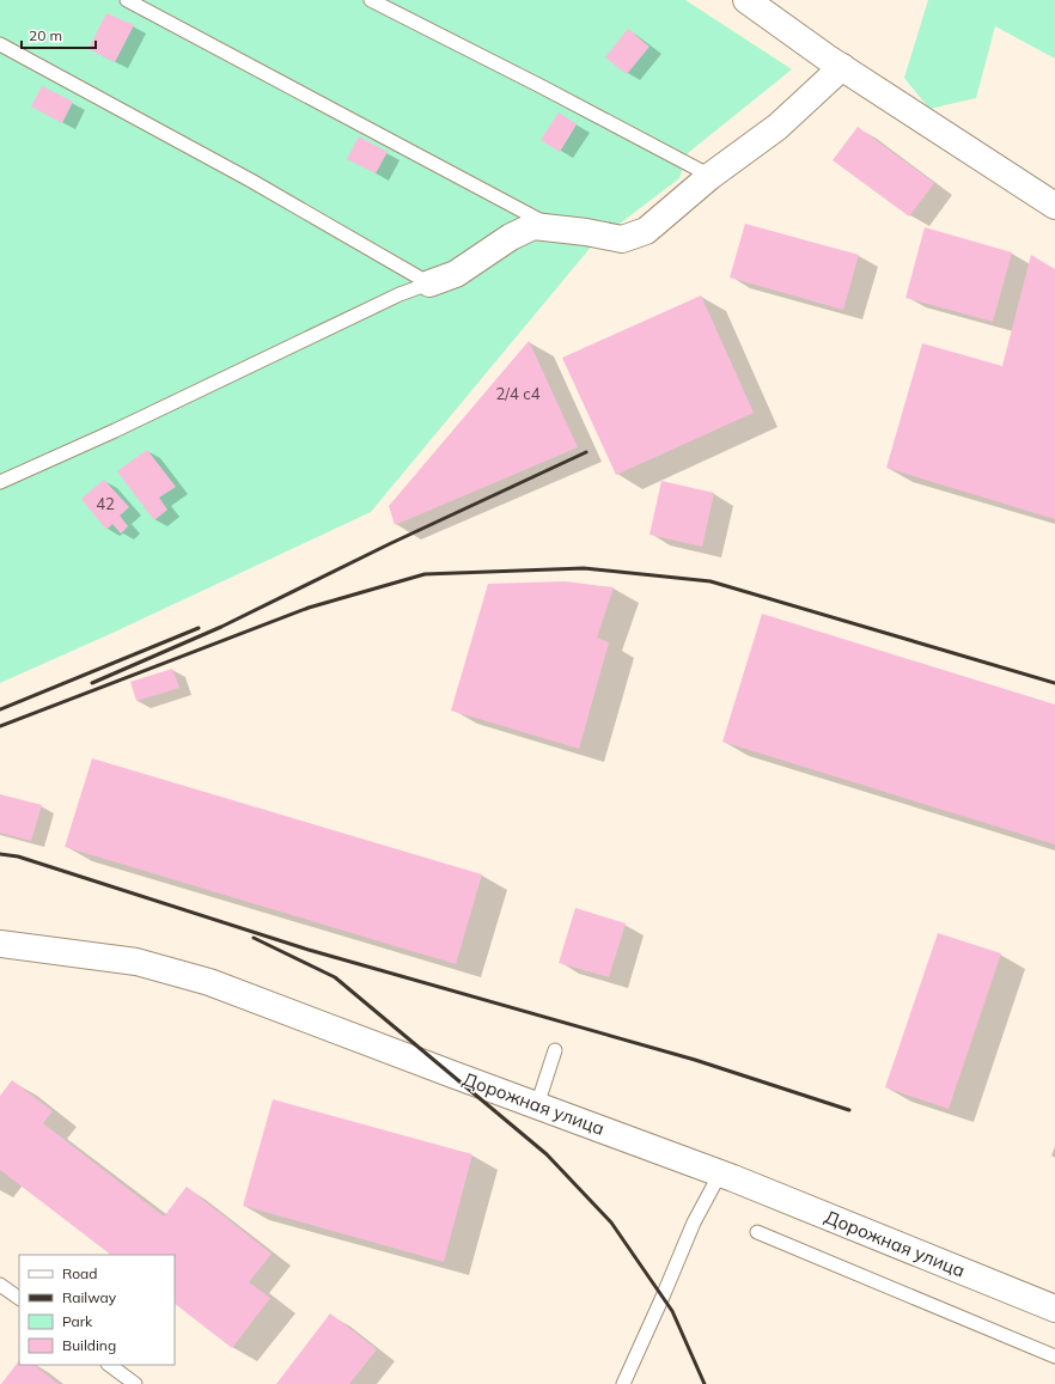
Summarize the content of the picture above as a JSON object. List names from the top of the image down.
{
  "streets": {
    "street": ["Дорожная улица"]
  },
  "house_numbers": ["2/4 с4", "42"],
  "legend": [
    "Road",
    "Railway",
    "Park",
    "Building"
  ],
  "scale_bar": "20 m"
}
